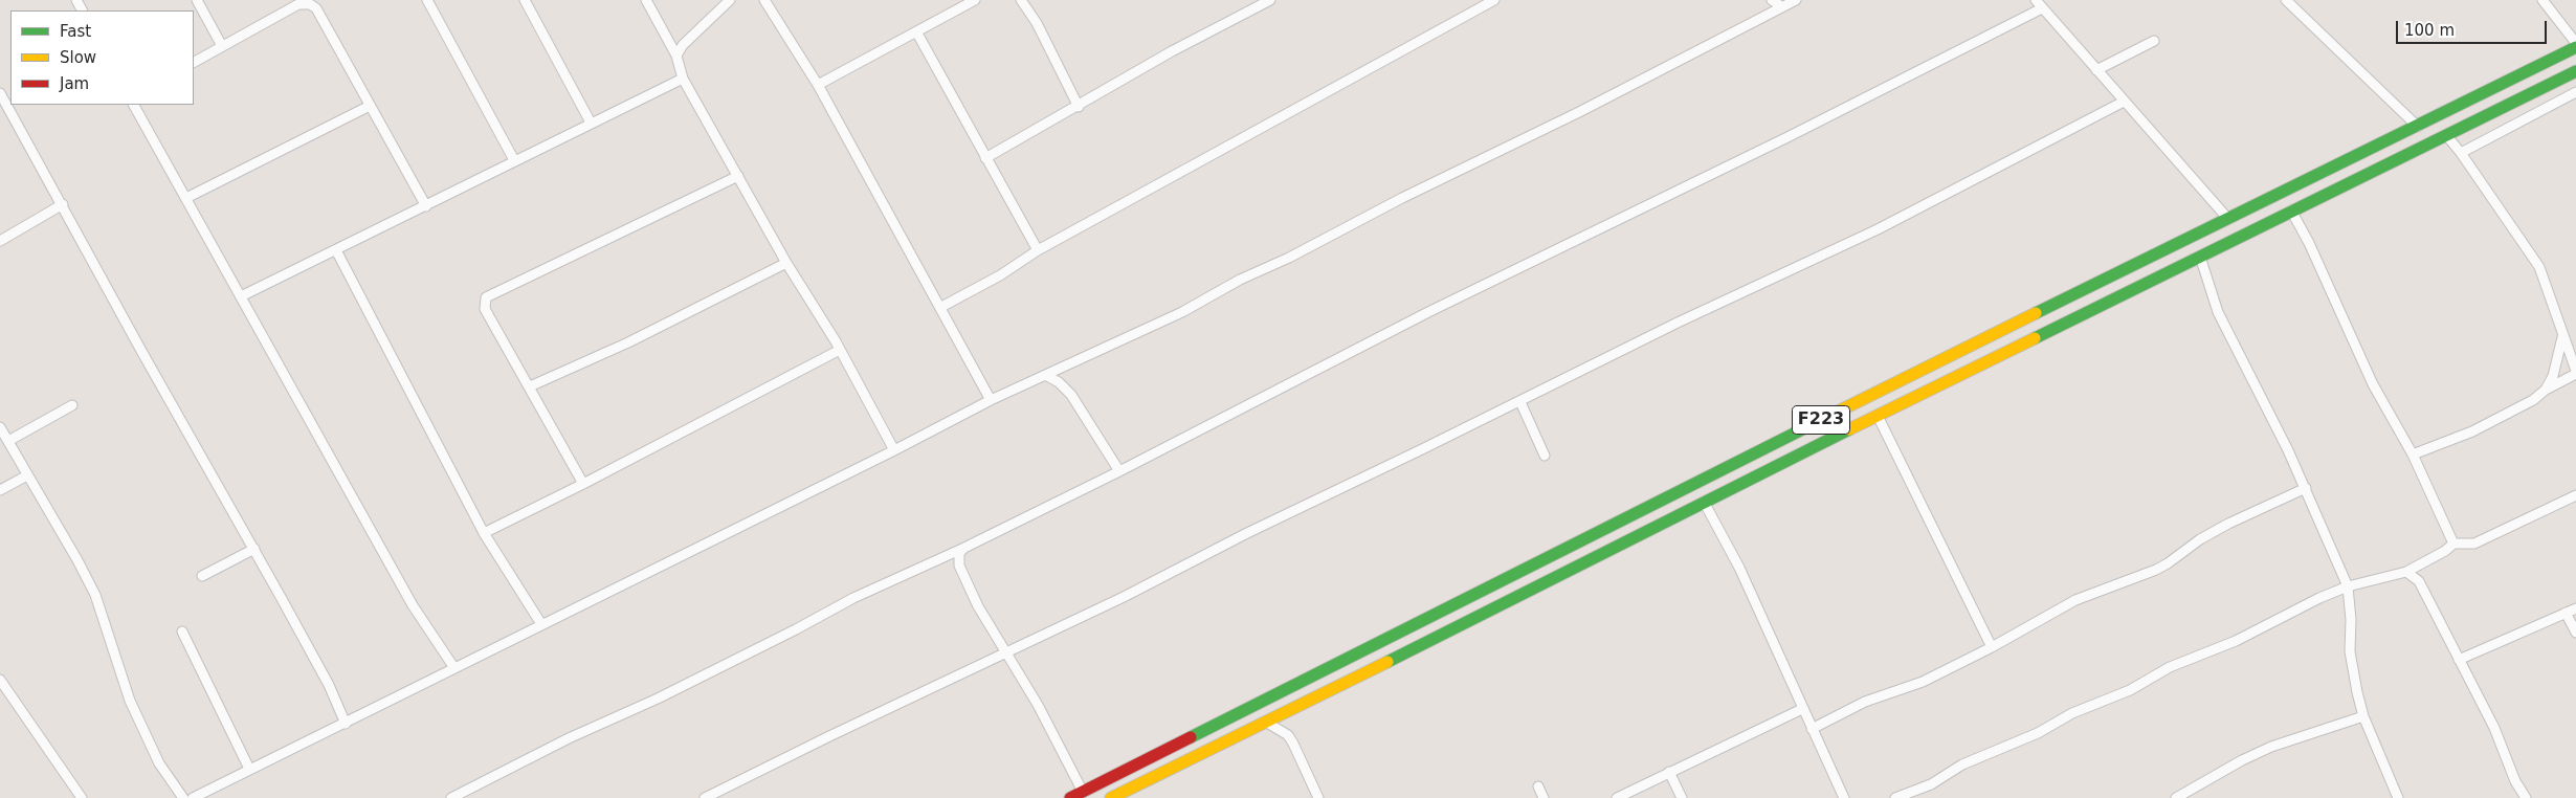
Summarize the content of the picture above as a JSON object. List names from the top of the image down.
{
  "streets": {
    "main road": ["F223"]
  },
  "legend": ["Fast", "Slow", "Jam"],
  "scale_bar": "100 m"
}
